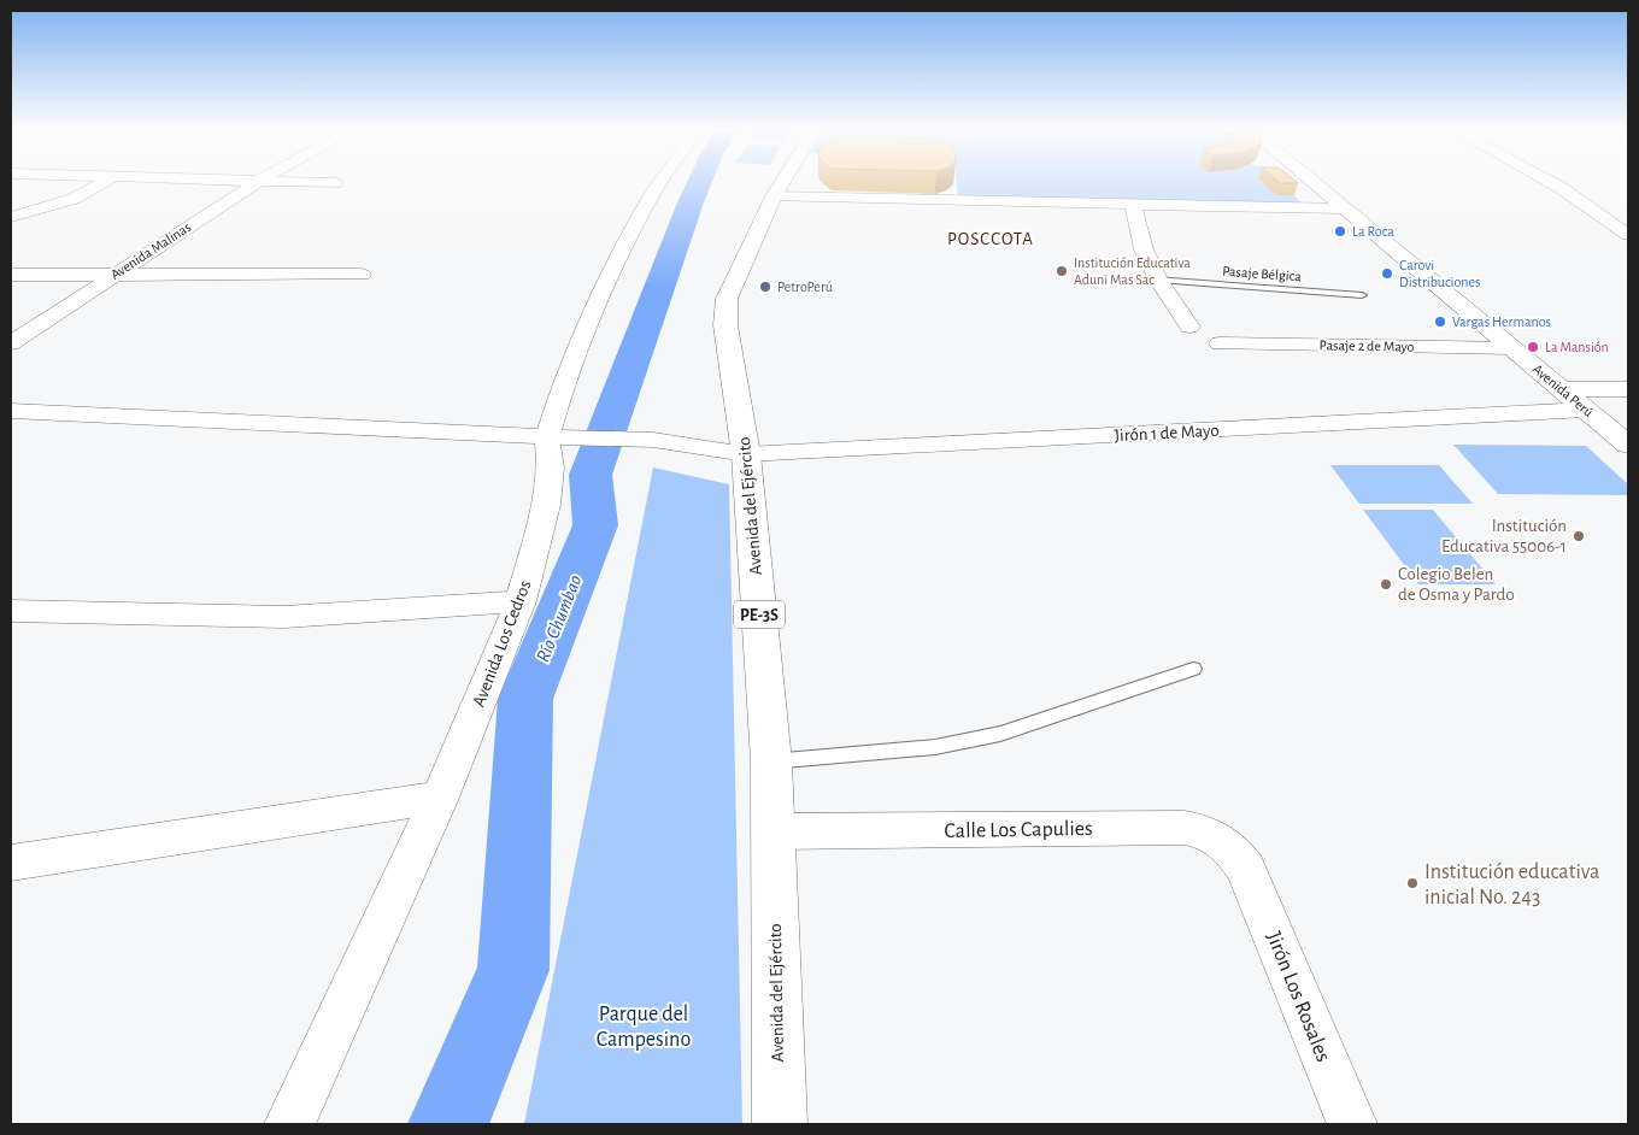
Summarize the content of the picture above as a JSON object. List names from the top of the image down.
{
  "streets": {
    "main road": ["Avenida Perú", "Avenida del Ejército", "PE-3S"],
    "street": [
      "Avenida Malinas",
      "Pasaje 2 de Mayo",
      "Jirón 1 de Mayo",
      "Avenida Los Cedros",
      "Calle Los Capulies",
      "Jirón Los Rosales"
    ],
    "lane": ["Pasaje Bélgica"]
  },
  "crossings": [
    ["Pasaje 2 de Mayo", "Avenida Perú"],
    ["Avenida Perú", "Jirón 1 de Mayo"],
    ["Jirón 1 de Mayo", "Avenida del Ejército"],
    ["Jirón 1 de Mayo", "Avenida Los Cedros"],
    ["Avenida del Ejército", "Calle Los Capulies"],
    ["Calle Los Capulies", "Jirón Los Rosales"]
  ],
  "districts": ["POSCCOTA"],
  "water": ["Río Chumbao"],
  "parks": ["Parque del Campesino"],
  "places": [
    "La Roca",
    "Institución Educativa Aduni Mas Sac",
    "Carovi Distribuciones",
    "PetroPerú",
    "Vargas Hermanos",
    "La Mansión",
    "Institución Educativa 55006-1",
    "Colegio Belen de Osma y Pardo",
    "Institución educativa inicial No. 243"
  ]
}
